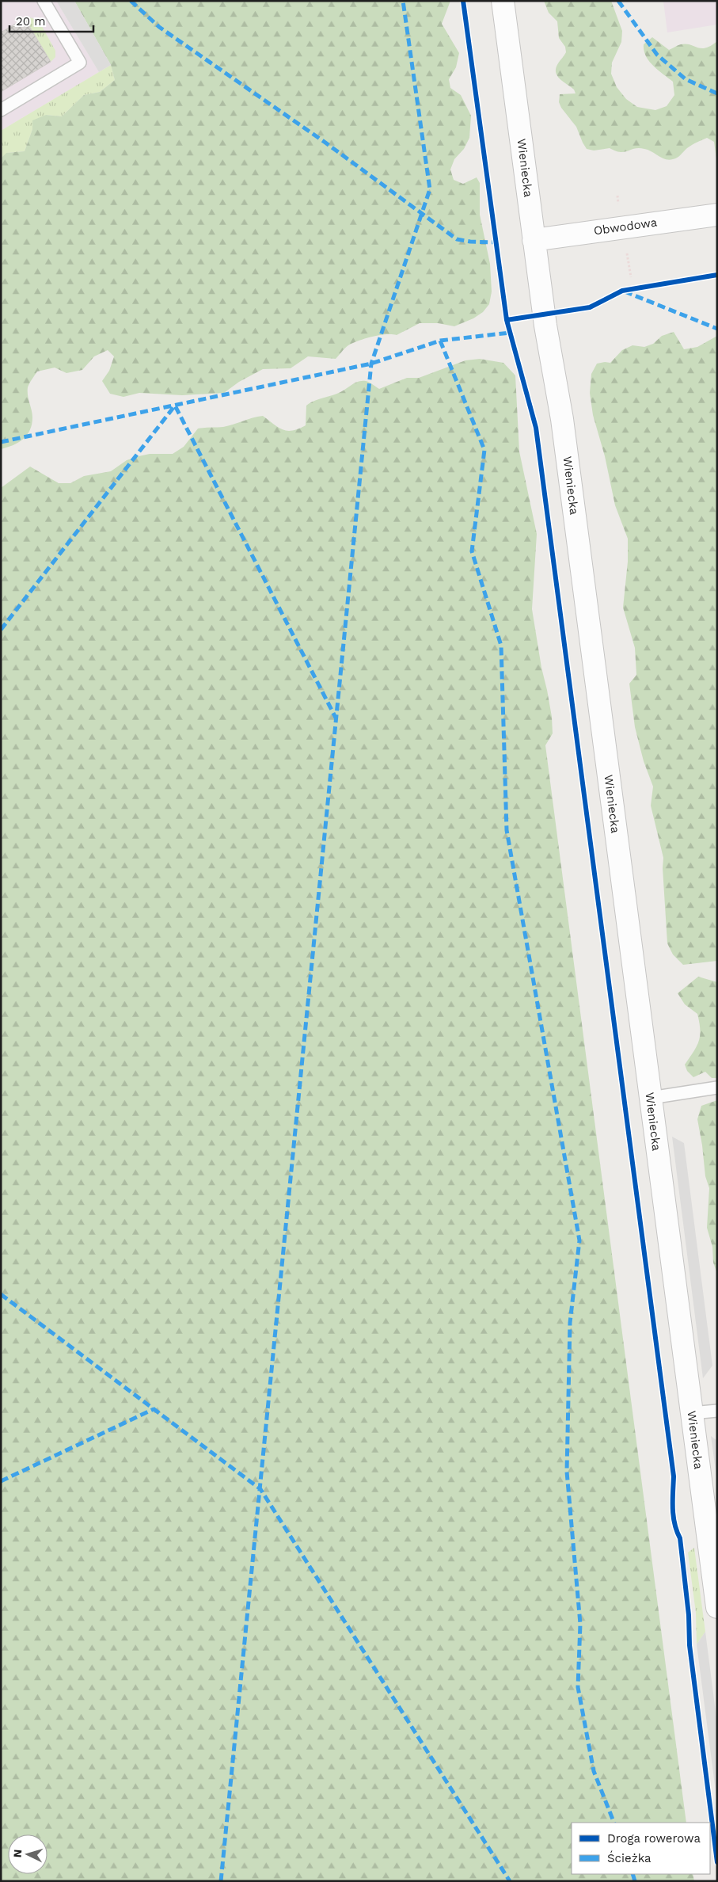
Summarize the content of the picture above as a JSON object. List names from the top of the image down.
{
  "streets": {
    "street": ["Wieniecka", "Obwodowa"]
  },
  "crossings": [
    ["Wieniecka", "Obwodowa"]
  ],
  "legend": ["Droga rowerowa", "Ścieżka"],
  "scale_bar": "20 m",
  "north": "left"
}
